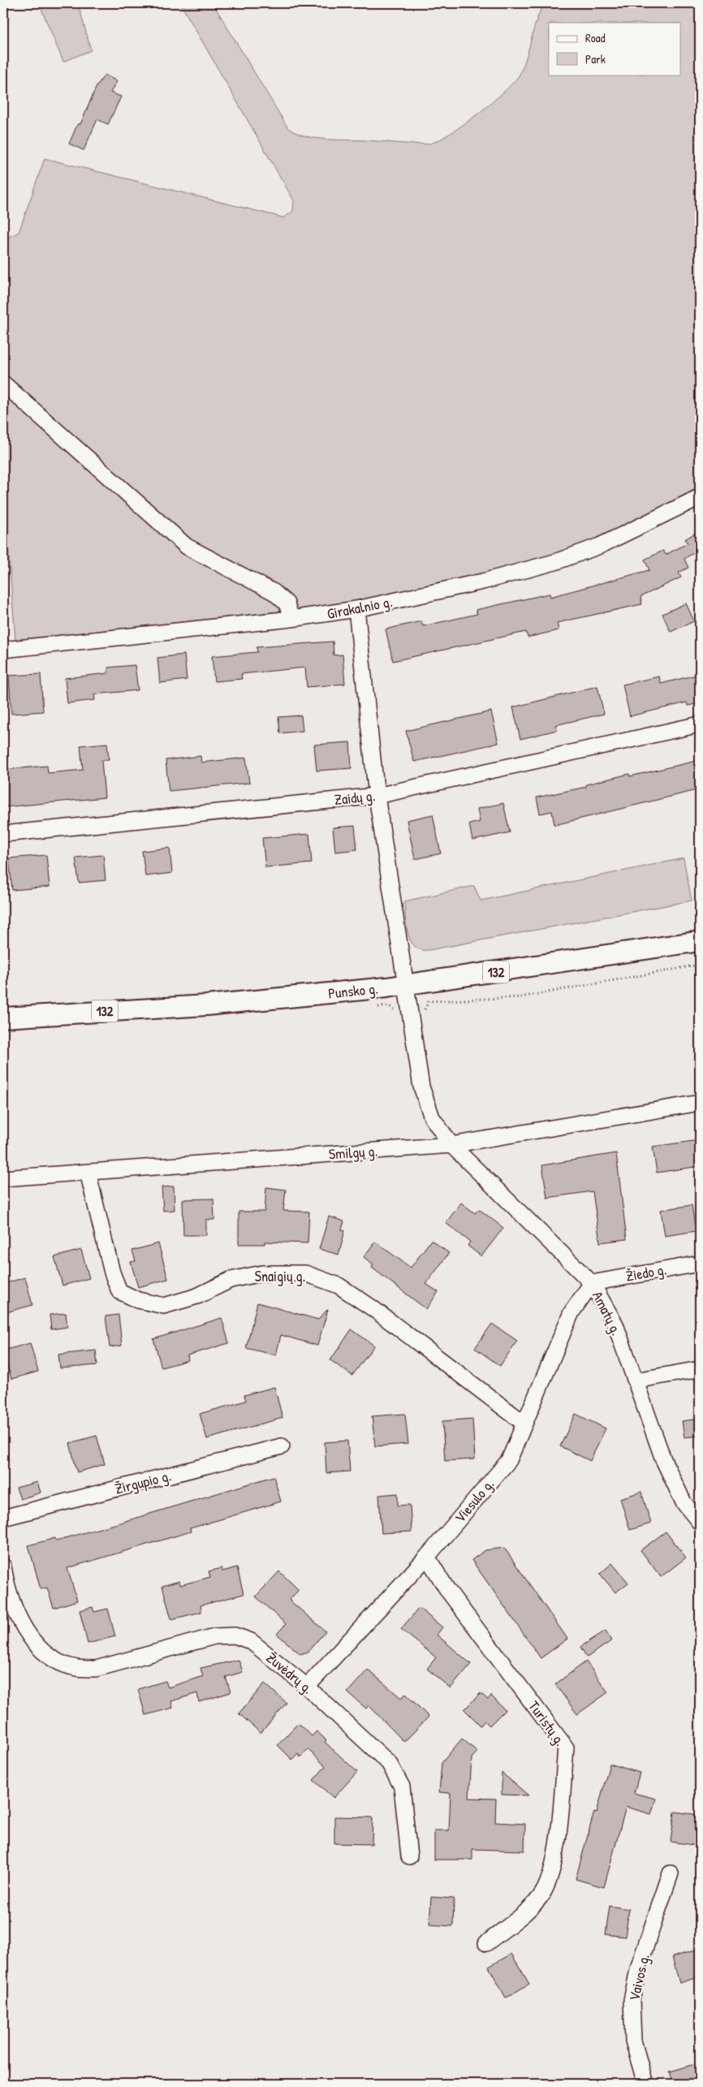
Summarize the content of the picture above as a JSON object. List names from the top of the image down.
{
  "streets": {
    "main road": ["132", "Punsko g."],
    "street": [
      "Girakalnio g.",
      "Zaidų g.",
      "Smilgų g.",
      "Žiedo g.",
      "Snaigių g.",
      "Amatų g.",
      "Žirgupio g.",
      "Viesulo g.",
      "Žuvėdrų g.",
      "Turistų g.",
      "Vaivos g."
    ]
  },
  "crossings": [
    ["Girakalnio g.", "Amatų g."],
    ["Zaidų g.", "Amatų g."],
    ["Punsko g.", "Amatų g."],
    ["Smilgų g.", "Snaigių g."],
    ["Smilgų g.", "Amatų g."],
    ["Žiedo g.", "Amatų g."],
    ["Žiedo g.", "Viesulo g."],
    ["Snaigių g.", "Viesulo g."],
    ["Amatų g.", "Viesulo g."],
    ["Viesulo g.", "Žuvėdrų g."],
    ["Viesulo g.", "Turistų g."]
  ],
  "legend": ["Road", "Park"]
}
